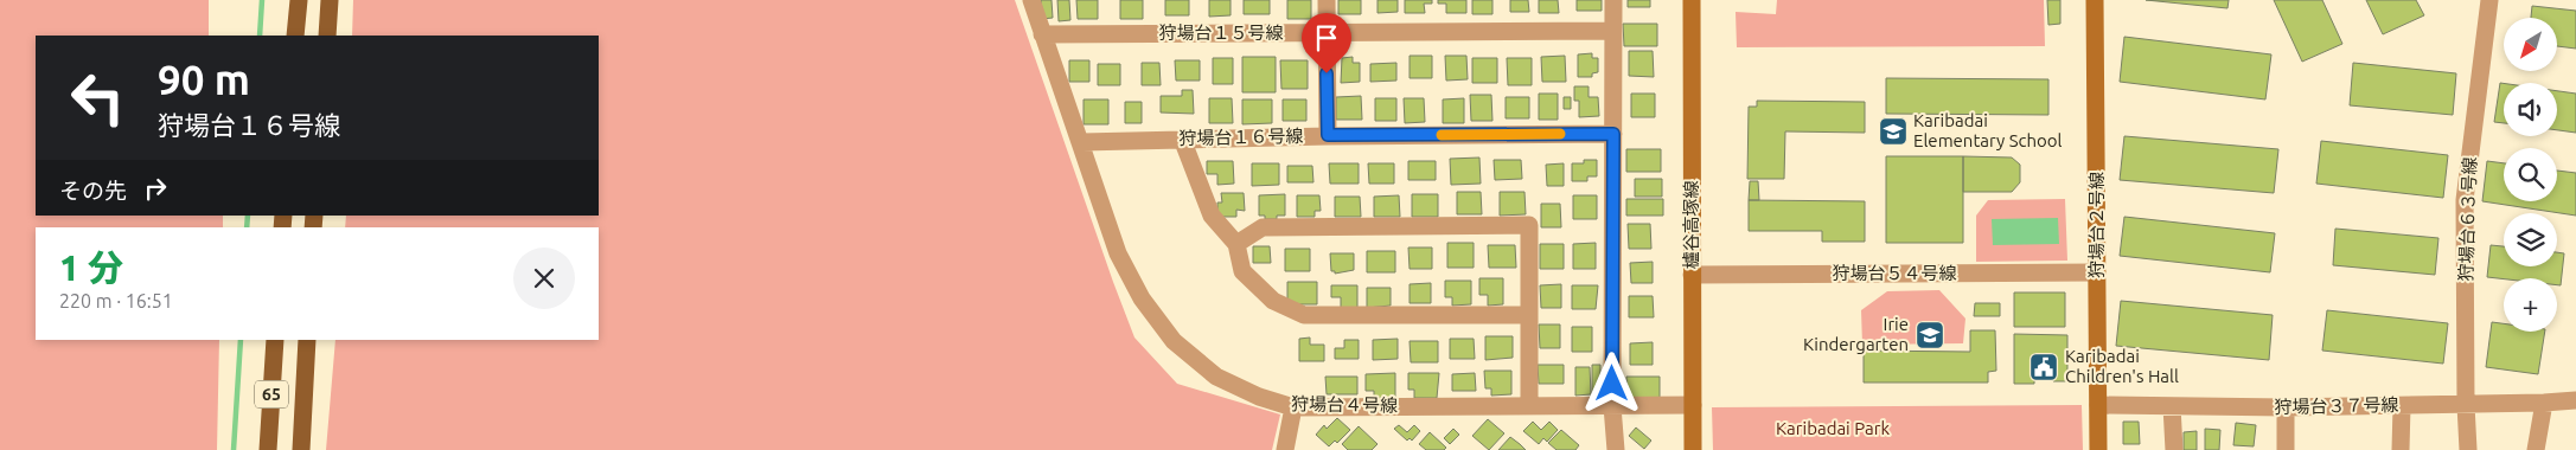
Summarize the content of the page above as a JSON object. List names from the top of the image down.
{
  "streets": {
    "main road": ["65"],
    "street": [
      "狩場台１５号線",
      "狩場台１６号線",
      "狩場台６３号線",
      "櫨谷高塚線",
      "狩場台２号線",
      "狩場台５４号線",
      "狩場台４号線",
      "狩場台３７号線"
    ]
  },
  "crossings": [
    ["狩場台１５号線", "狩場台４号線"],
    ["狩場台１６号線", "狩場台４号線"],
    ["狩場台６３号線", "狩場台３７号線"],
    ["櫨谷高塚線", "狩場台５４号線"],
    ["櫨谷高塚線", "狩場台４号線"],
    ["狩場台２号線", "狩場台５４号線"],
    ["狩場台２号線", "狩場台３７号線"]
  ],
  "parks": ["Karibadai Park"],
  "places": {
    "school or university": ["Karibadai Elementary School", "Irie Kindergarten"],
    "public building": ["Karibadai Children's Hall"]
  },
  "north": "bottom left",
  "page": {
    "map_buttons": "+",
    "turn": ["90 m", "狩場台１６号線"],
    "then": "その先",
    "heading": ["1 分", "220 m · 16:51"]
  }
}
